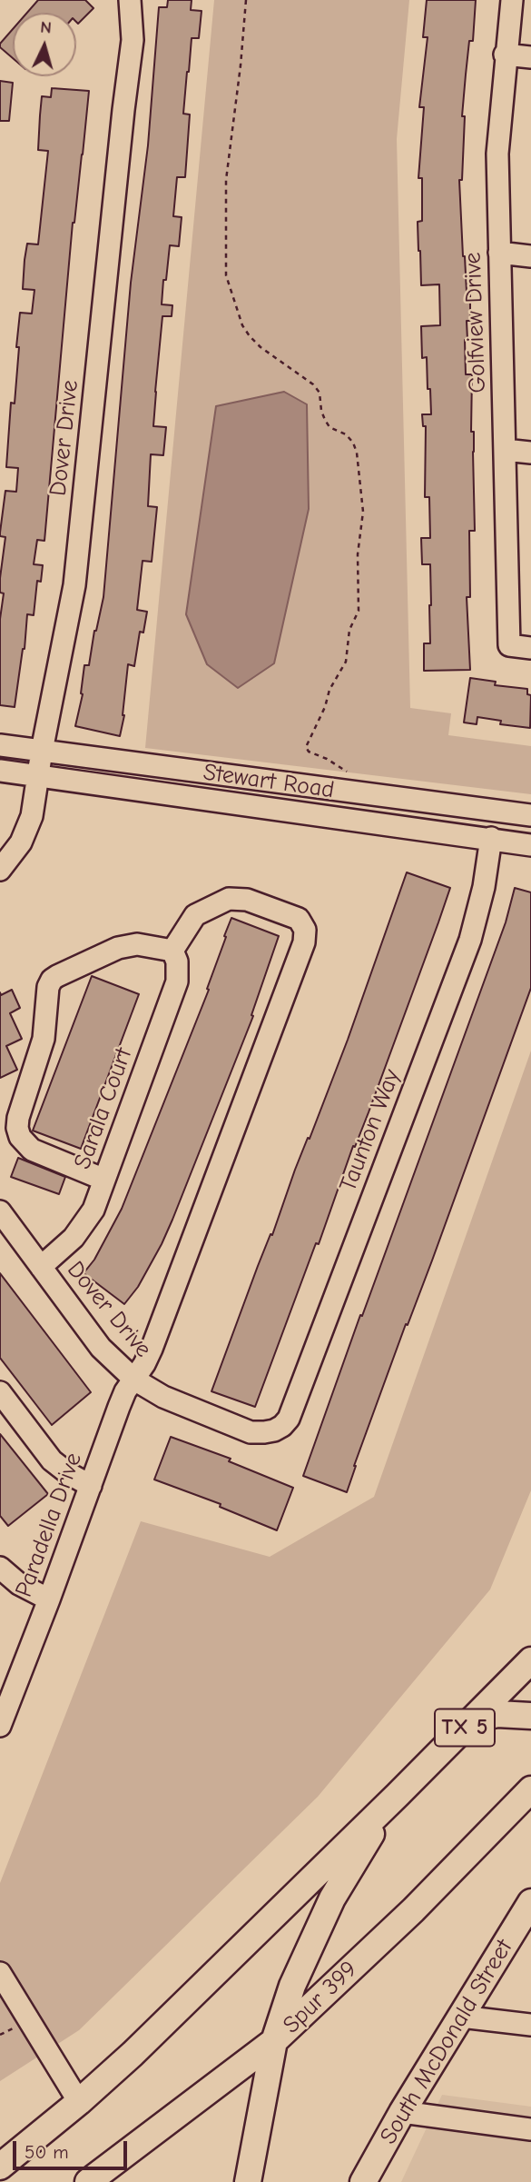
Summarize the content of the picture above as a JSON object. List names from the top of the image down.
{
  "streets": {
    "main road": ["TX 5", "Spur 399", "South McDonald Street"],
    "street": [
      "Golfview Drive",
      "Dover Drive",
      "Stewart Road",
      "Sarala Court",
      "Taunton Way",
      "Paradella Drive"
    ]
  },
  "crossings": [
    ["Dover Drive", "Stewart Road"],
    ["Dover Drive", "Sarala Court"],
    ["Dover Drive", "Taunton Way"],
    ["Dover Drive", "Paradella Drive"],
    ["Stewart Road", "Taunton Way"],
    ["Sarala Court", "Paradella Drive"],
    ["TX 5", "Spur 399"]
  ],
  "scale_bar": "50 m",
  "north": "top"
}
